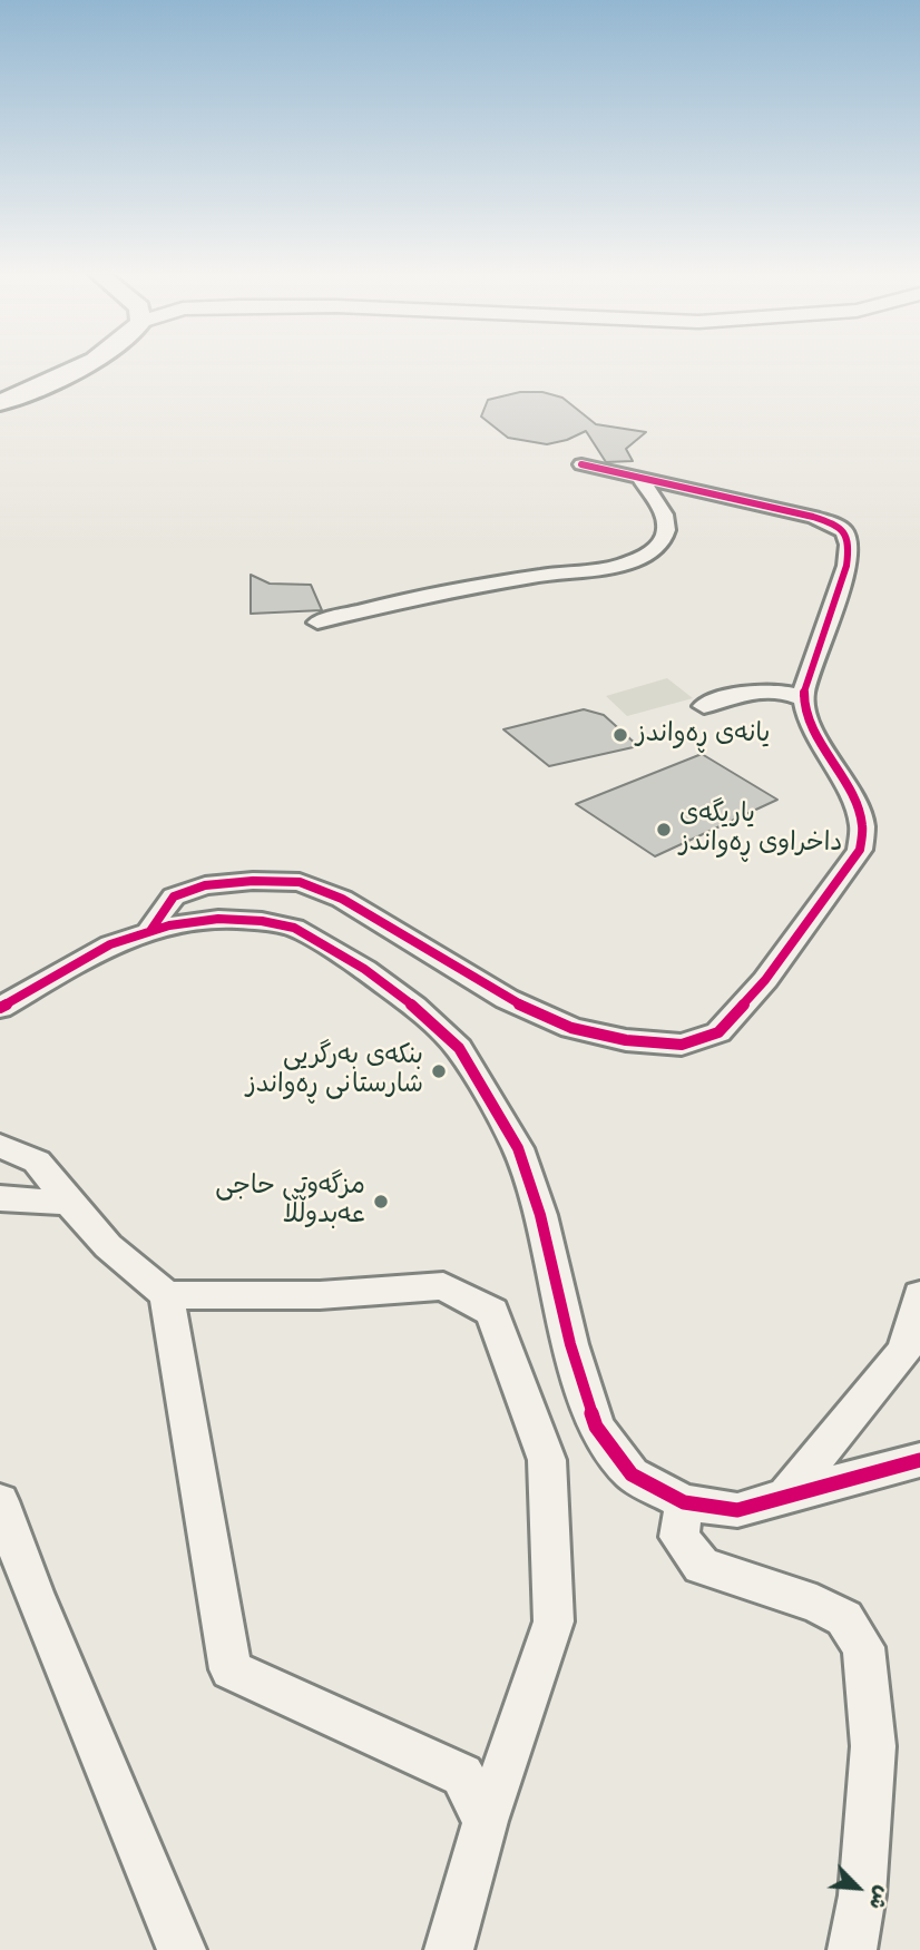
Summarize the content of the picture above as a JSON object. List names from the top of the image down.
{
  "places": [
    "یانەی ڕەواندز",
    "یاریگەی داخراوی ڕەواندز",
    "بنکەی بەرگریی شارستانی ڕەواندز",
    "مزگەوتی حاجی عەبدوڵڵا"
  ],
  "north": "bottom right"
}
